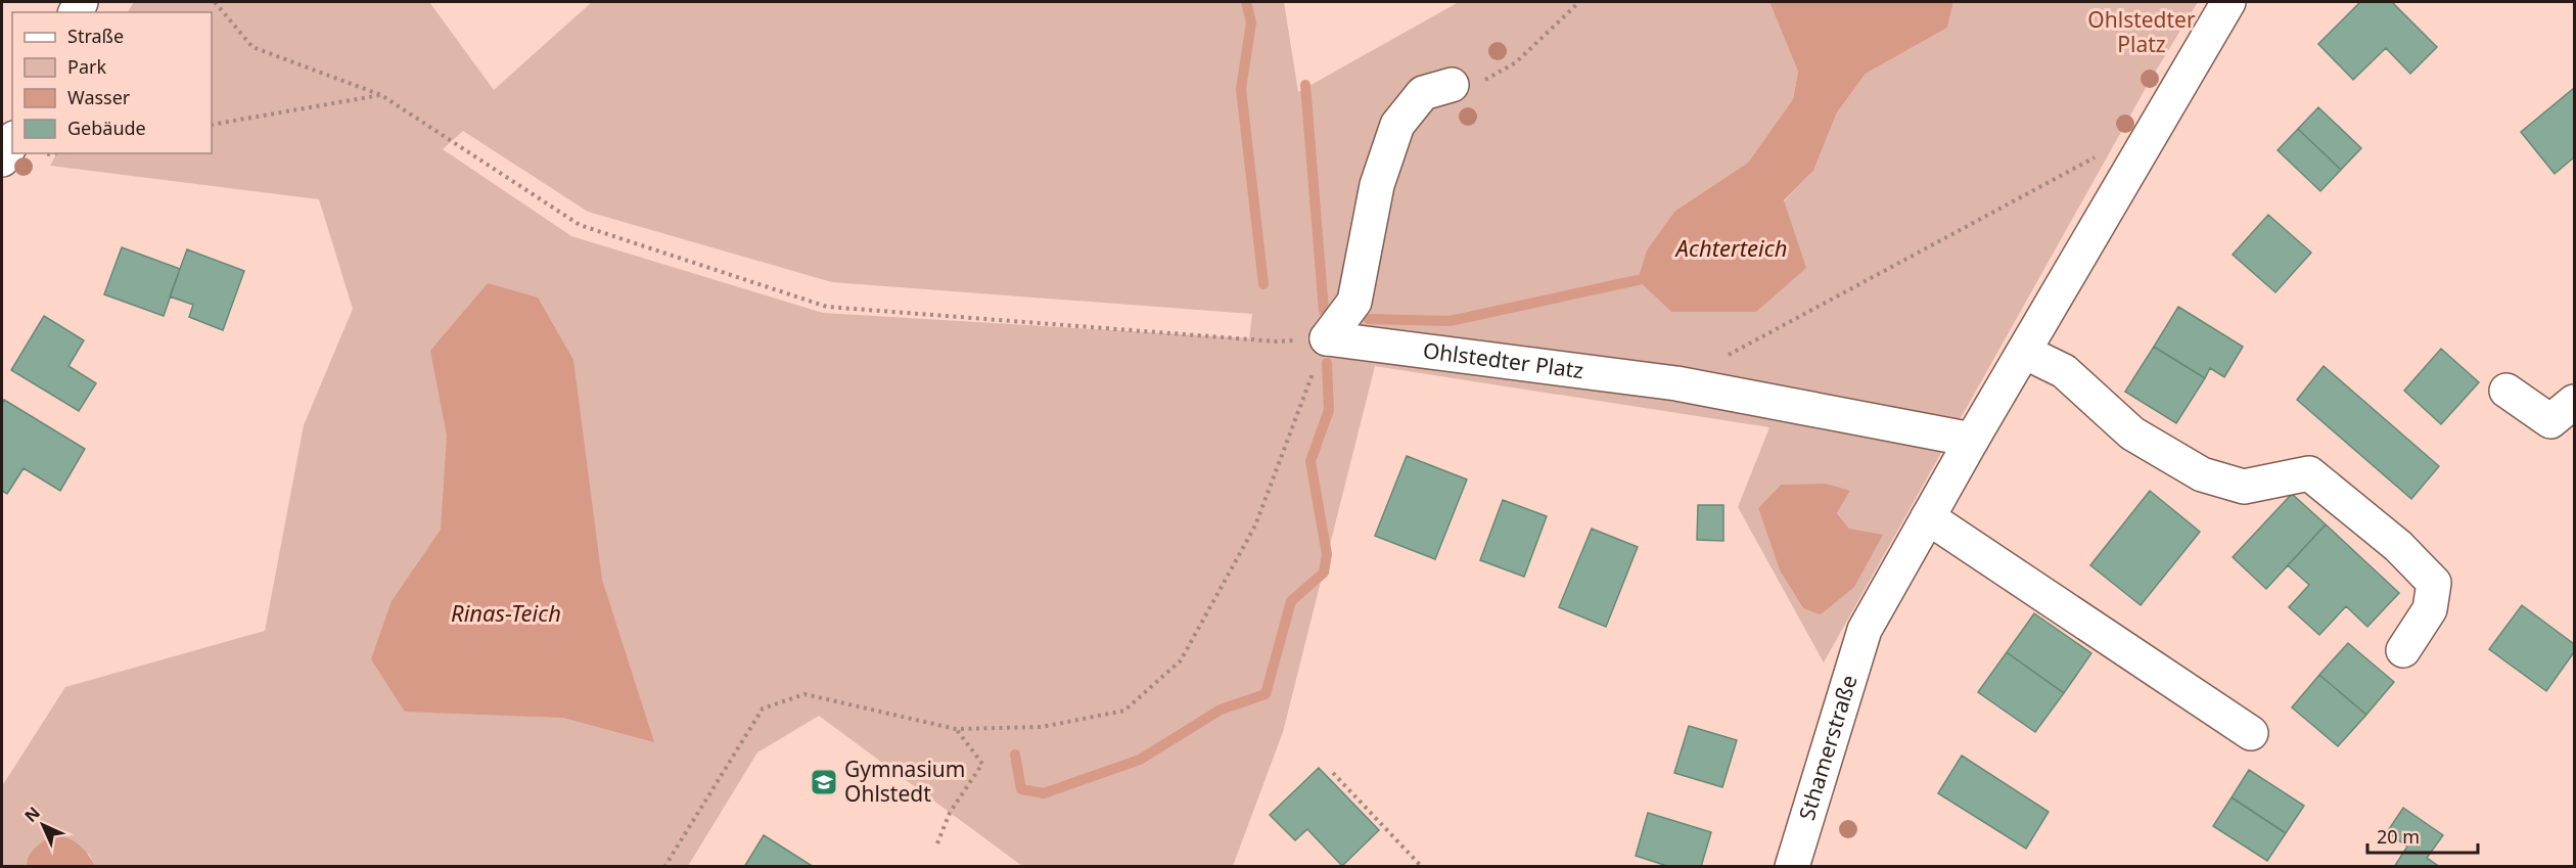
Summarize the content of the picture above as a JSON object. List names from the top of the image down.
{
  "streets": {
    "street": ["Ohlstedter Platz", "Sthamerstraße"]
  },
  "water": ["Achterteich", "Rinas-Teich"],
  "parks": ["Ohlstedter Platz"],
  "places": {
    "school or university": ["Gymnasium Ohlstedt"]
  },
  "legend": [
    "Straße",
    "Park",
    "Wasser",
    "Gebäude"
  ],
  "scale_bar": "20 m",
  "north": "top left"
}
